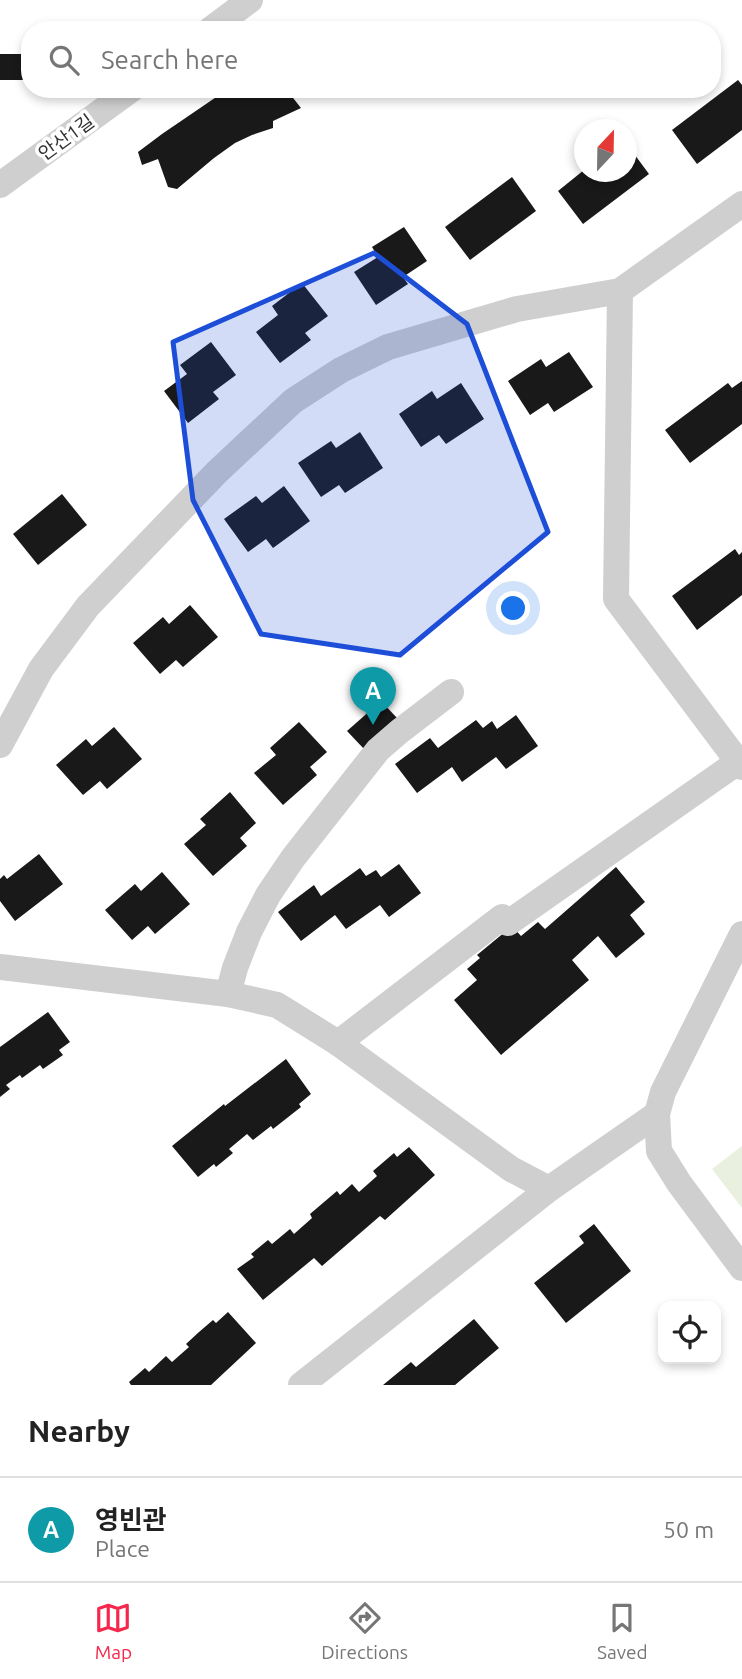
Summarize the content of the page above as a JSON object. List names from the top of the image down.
{
  "streets": {
    "street": ["안산1길"]
  },
  "north": "top",
  "page": {
    "search": "Search here",
    "pins": "A",
    "heading": "Nearby",
    "list": [
      {
        "mark": "A",
        "name": "영빈관",
        "note": "Place",
        "value": "50 m"
      }
    ],
    "nav": ["Map", "Directions", "Saved"]
  }
}
